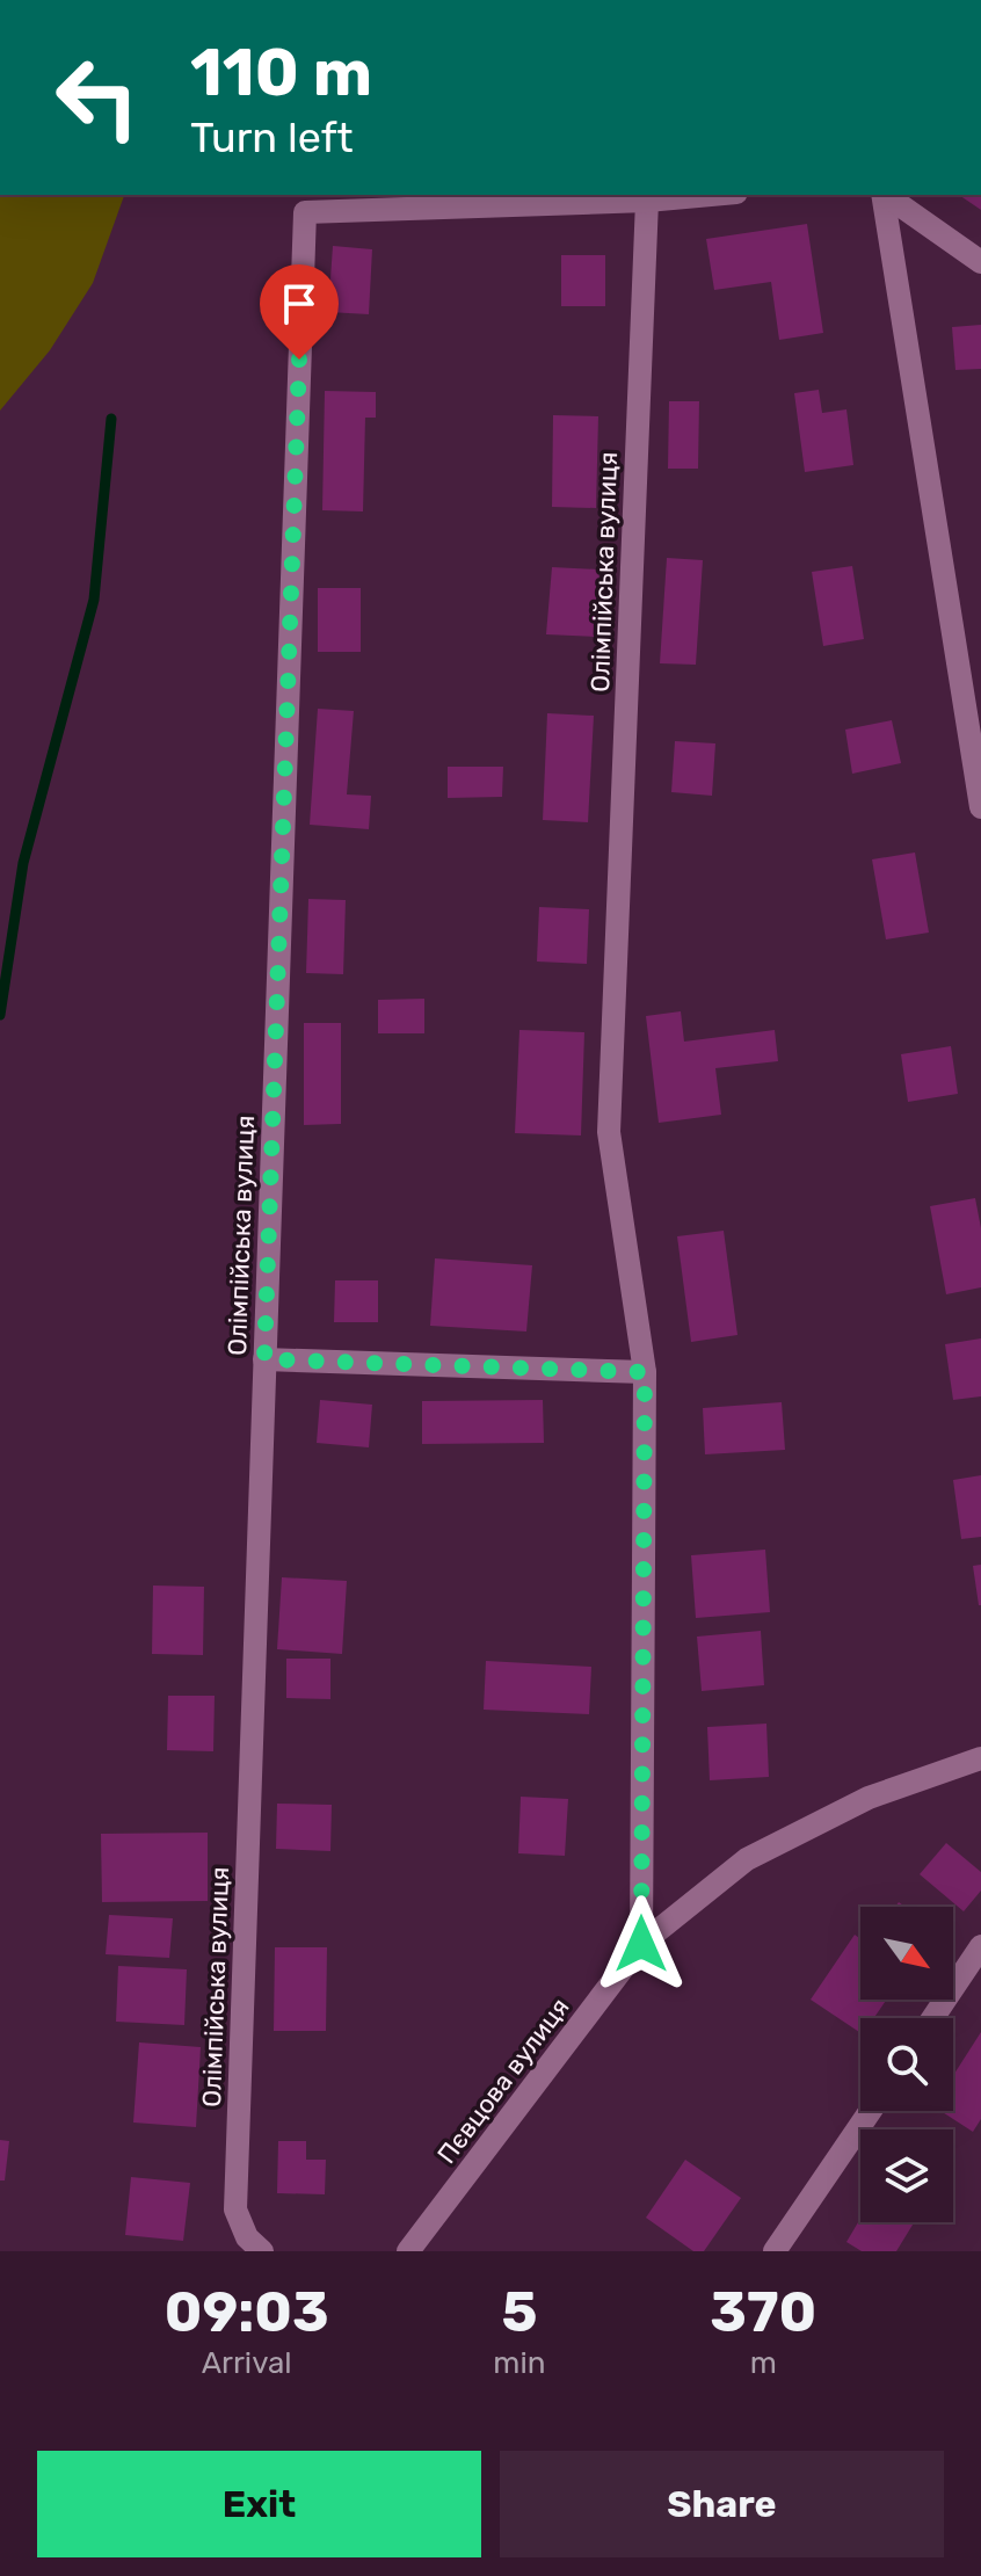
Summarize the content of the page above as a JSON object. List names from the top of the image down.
{
  "streets": {
    "street": ["Олімпійська вулиця", "Пєвцова вулиця"]
  },
  "crossings": [
    ["Олімпійська вулиця", "Пєвцова вулиця"]
  ],
  "north": "bottom right",
  "page": {
    "turn": ["110 m", "Turn left"],
    "eta": [
      "09:03",
      "Arrival",
      "5",
      "min",
      "370",
      "m"
    ],
    "buttons": ["Exit", "Share"]
  }
}
